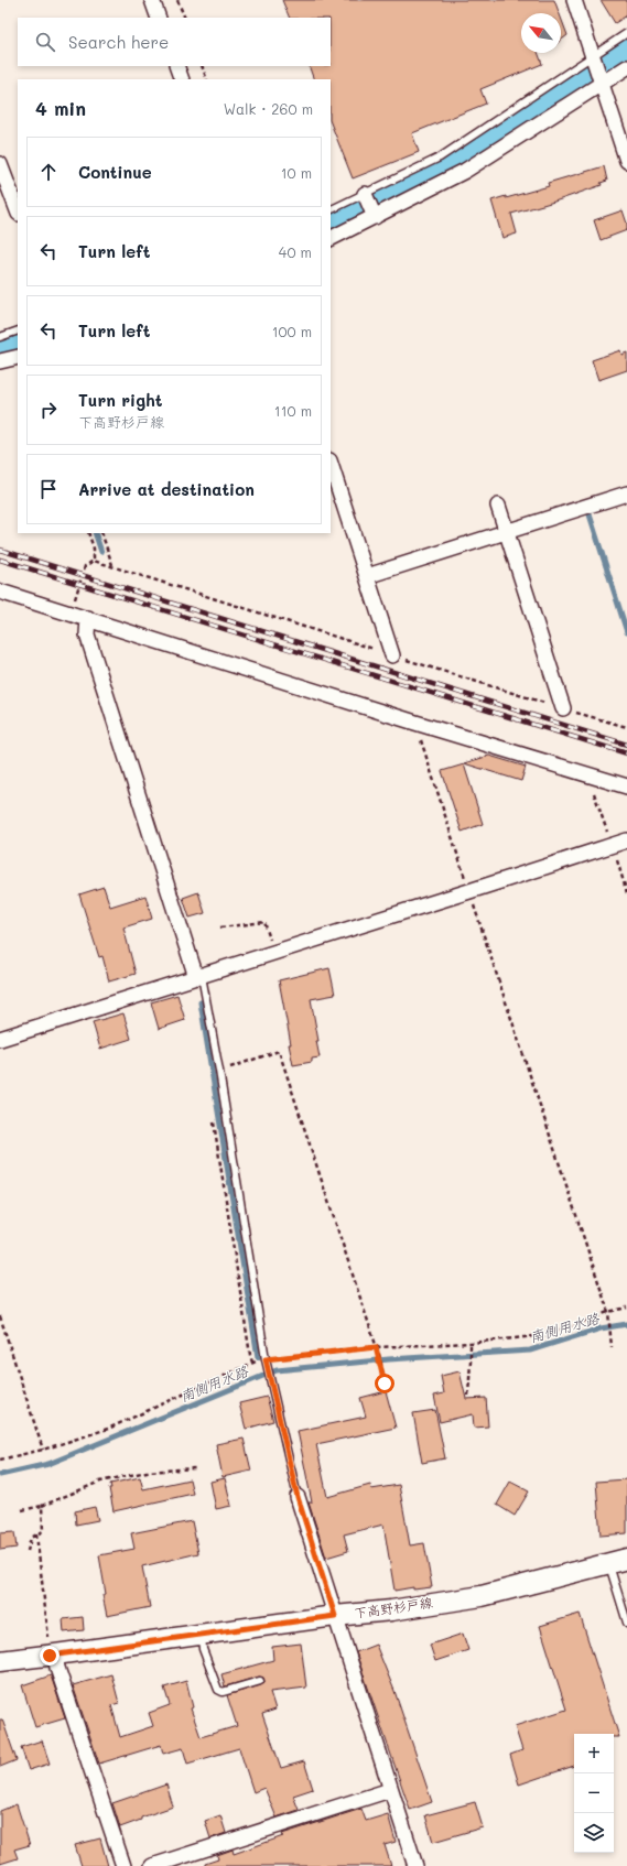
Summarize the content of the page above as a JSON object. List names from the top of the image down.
{
  "streets": {
    "main road": ["下高野杉戸線"]
  },
  "water": ["南側用水路"],
  "north": "top left",
  "page": {
    "search": "Search here",
    "heading": ["4 min", "Walk · 260 m"],
    "list": [
      ["Continue", "10 m"],
      ["Turn left", "40 m"],
      ["Turn left", "100 m"],
      ["Turn right", "下高野杉戸線", "110 m"],
      "Arrive at destination"
    ],
    "map_buttons": ["+", "−"]
  }
}
